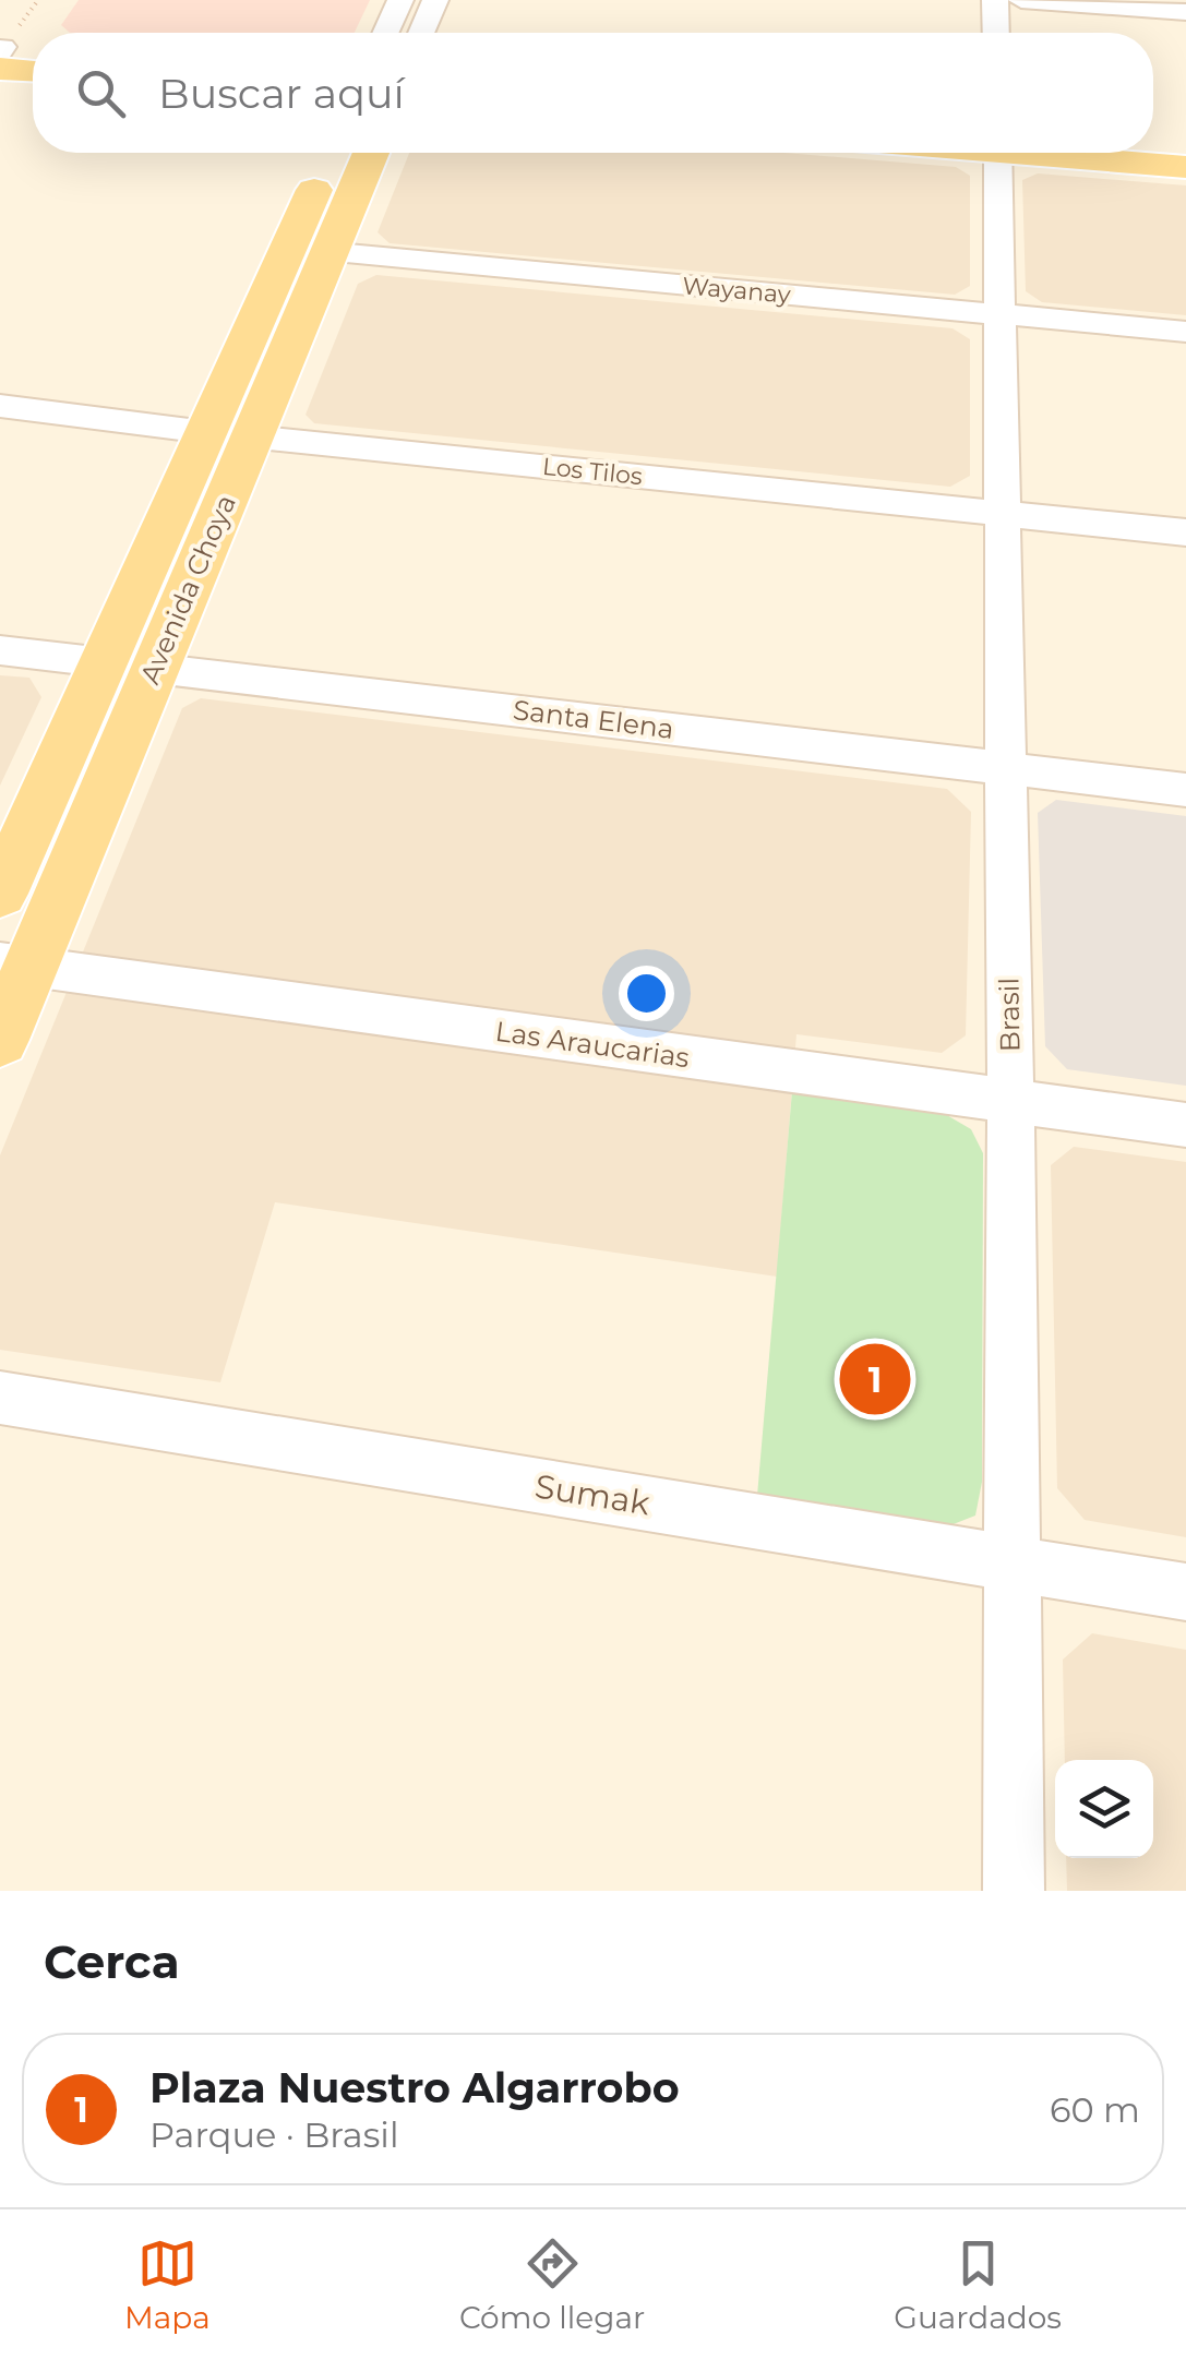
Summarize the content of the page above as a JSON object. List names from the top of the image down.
{
  "streets": {
    "main road": ["Avenida Choya"],
    "street": [
      "Wayanay",
      "Los Tilos",
      "Santa Elena",
      "Brasil",
      "Las Araucarias",
      "Sumak"
    ]
  },
  "crossings": [
    ["Wayanay", "Avenida Choya"],
    ["Wayanay", "Brasil"],
    ["Los Tilos", "Avenida Choya"],
    ["Los Tilos", "Brasil"],
    ["Avenida Choya", "Santa Elena"],
    ["Avenida Choya", "Las Araucarias"],
    ["Santa Elena", "Brasil"],
    ["Brasil", "Las Araucarias"],
    ["Brasil", "Sumak"]
  ],
  "page": {
    "search": "Buscar aquí",
    "pins": "1",
    "heading": "Cerca",
    "list": [
      {
        "mark": "1",
        "name": "Plaza Nuestro Algarrobo",
        "note": "Parque · Brasil",
        "value": "60 m"
      }
    ],
    "nav": ["Mapa", "Cómo llegar", "Guardados"]
  }
}
